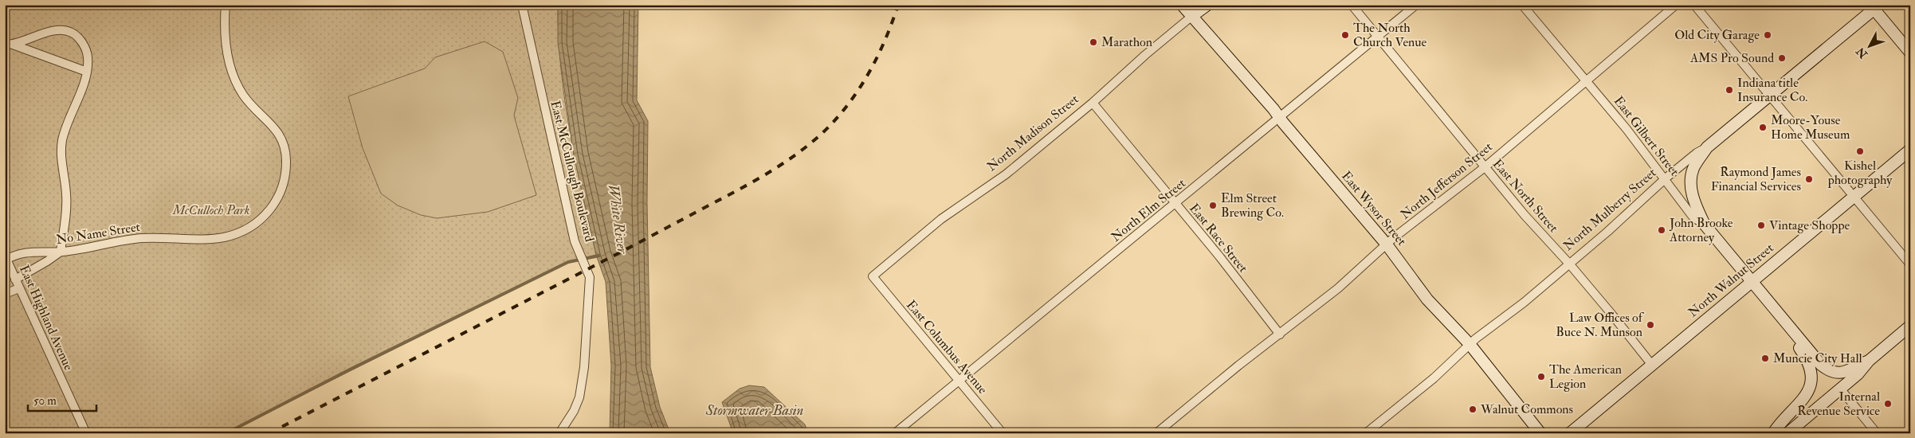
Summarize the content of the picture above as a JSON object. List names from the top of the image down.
{
  "streets": {
    "main road": [
      "North Madison Street",
      "East Gilbert Street",
      "East Wysor Street",
      "North Mulberry Street",
      "North Walnut Street"
    ],
    "street": [
      "East McCullough Boulevard",
      "North Jefferson Street",
      "East North Street",
      "North Elm Street",
      "No Name Street",
      "East Race Street",
      "East Highland Avenue",
      "East Columbus Avenue"
    ]
  },
  "crossings": [
    ["North Madison Street", "East Wysor Street"],
    ["North Madison Street", "East Race Street"],
    ["North Madison Street", "East Columbus Avenue"],
    ["East Gilbert Street", "North Jefferson Street"],
    ["East Gilbert Street", "North Mulberry Street"],
    ["East Gilbert Street", "North Walnut Street"],
    ["North Jefferson Street", "East North Street"],
    ["North Jefferson Street", "East Wysor Street"],
    ["North Jefferson Street", "East Race Street"],
    ["East North Street", "North Mulberry Street"],
    ["East North Street", "North Elm Street"],
    ["East North Street", "North Walnut Street"],
    ["East Wysor Street", "North Mulberry Street"],
    ["East Wysor Street", "North Elm Street"],
    ["North Elm Street", "East Race Street"],
    ["North Elm Street", "East Columbus Avenue"],
    ["No Name Street", "East Highland Avenue"]
  ],
  "water": ["White River", "Stormwater Basin"],
  "parks": ["McCulloch Park"],
  "places": [
    "The North Church Venue",
    "Old City Garage",
    "Marathon",
    "AMS Pro Sound",
    "Indiana title Insurance Co.",
    "Moore-Youse Home Museum",
    "Kishel photography",
    "Raymond James Financial Services",
    "Elm Street Brewing Co.",
    "Vintage Shoppe",
    "John Brooke Attorney",
    "Law Offices of Buce N. Munson",
    "Muncie City Hall",
    "The American Legion",
    "Internal Revenue Service",
    "Walnut Commons"
  ],
  "scale_bar": "50 m",
  "north": "bottom left"
}
